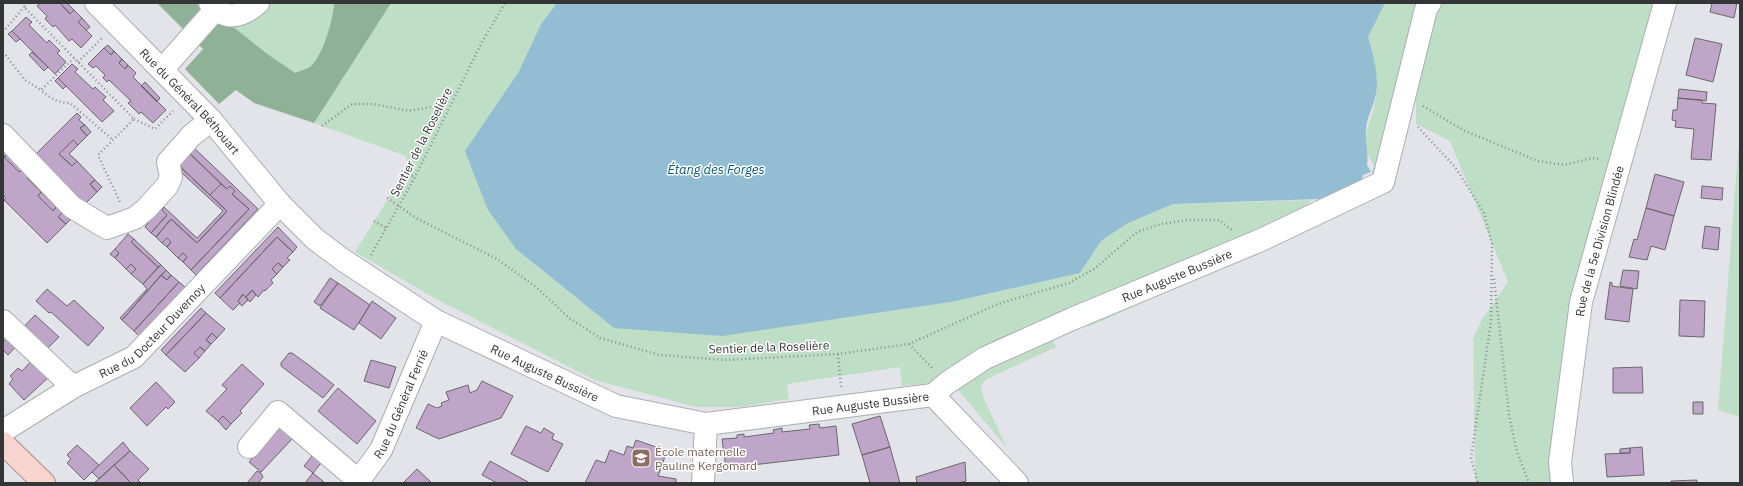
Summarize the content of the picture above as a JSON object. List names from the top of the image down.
{
  "streets": {
    "street": [
      "Rue du Général Béthouart",
      "Rue de la 5e Division Blindée",
      "Rue Auguste Bussière",
      "Rue du Docteur Duvernoy",
      "Rue du Général Ferrié"
    ],
    "path": ["Sentier de la Roselière"]
  },
  "crossings": [
    ["Rue du Général Béthouart", "Rue Auguste Bussière"],
    ["Rue du Général Béthouart", "Rue du Docteur Duvernoy"],
    ["Rue Auguste Bussière", "Rue du Docteur Duvernoy"],
    ["Rue Auguste Bussière", "Rue du Général Ferrié"]
  ],
  "water": ["Étang des Forges"],
  "places": {
    "school or university": ["École maternelle Pauline Kergomard"]
  }
}
